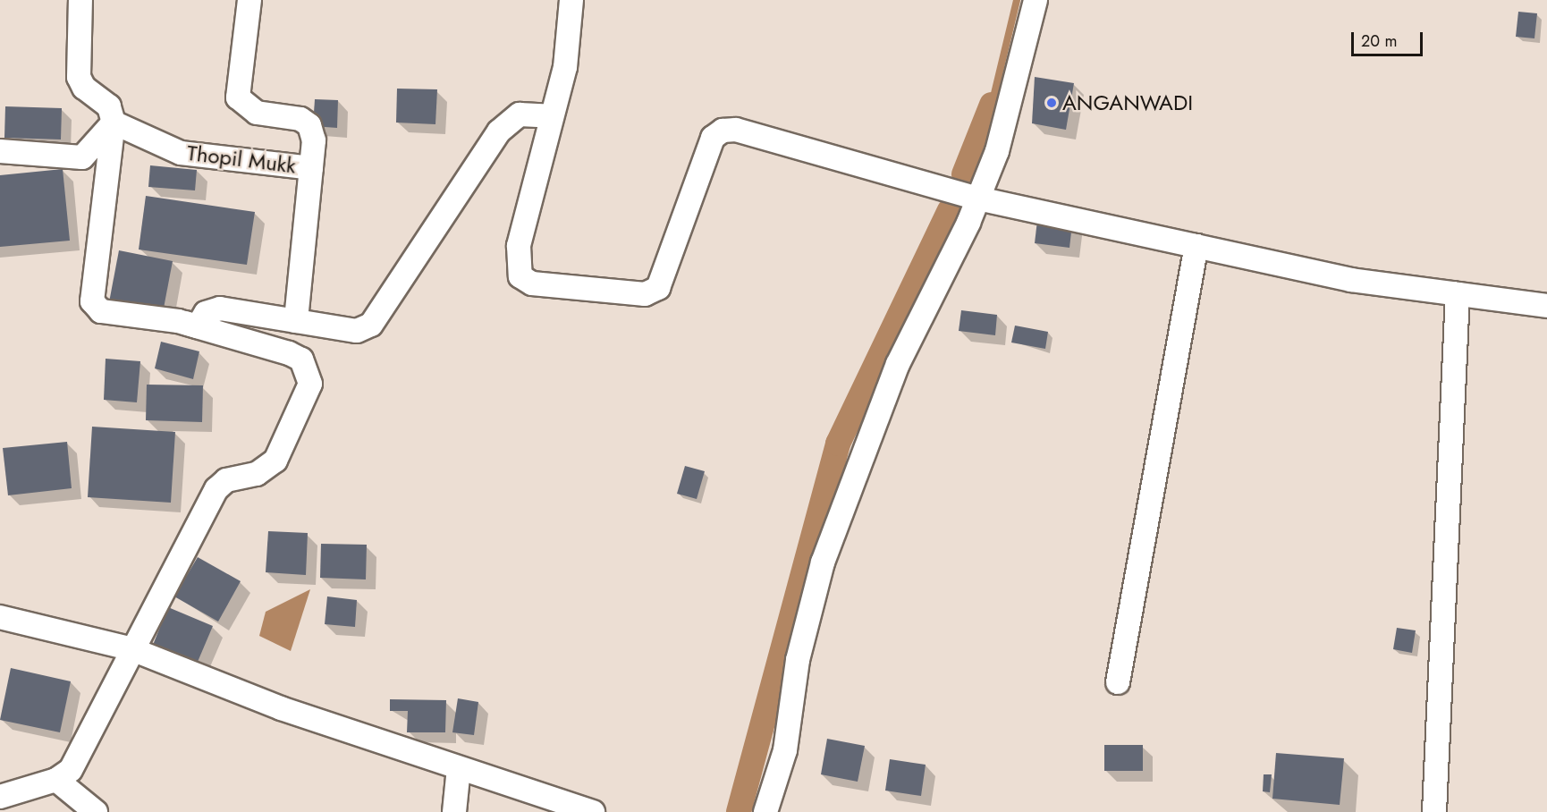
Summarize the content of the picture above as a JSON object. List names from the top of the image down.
{
  "streets": {
    "street": ["Thopil Mukk"]
  },
  "places": ["ANGANWADI"],
  "scale_bar": "20 m"
}
